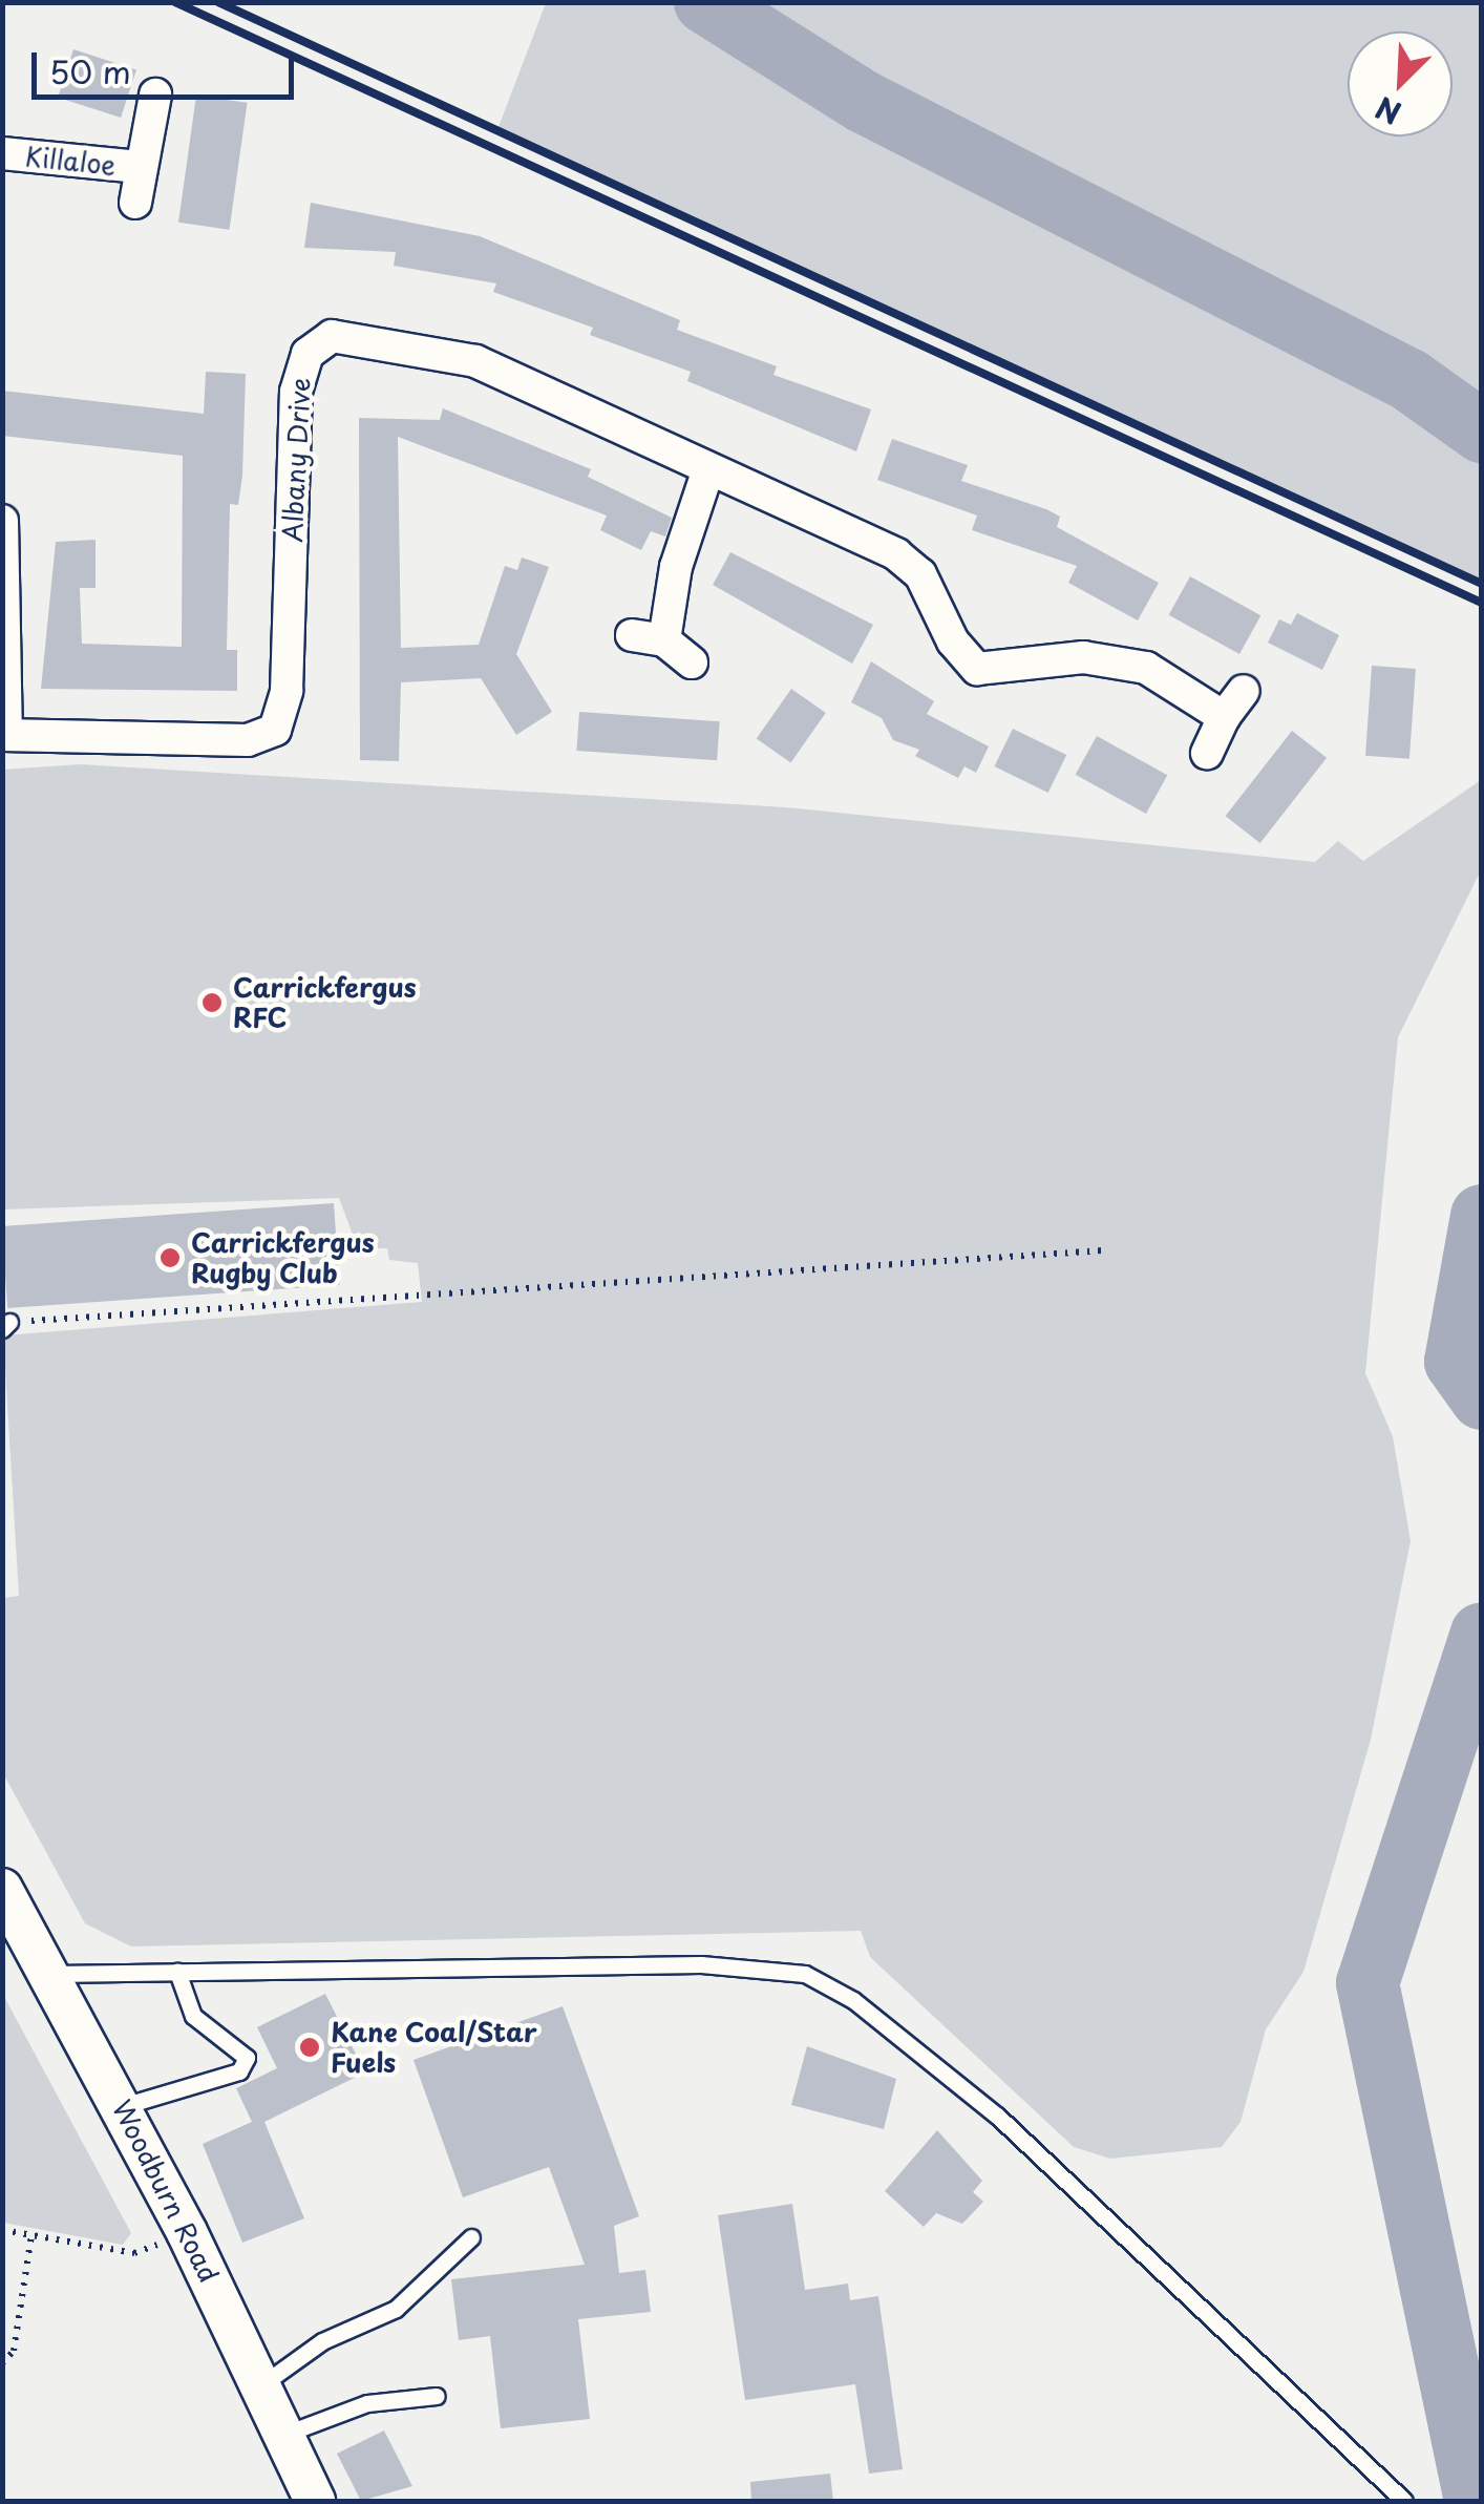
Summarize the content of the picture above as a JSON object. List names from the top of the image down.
{
  "streets": {
    "street": ["Killaloe", "Albany Drive", "Woodburn Road"]
  },
  "places": ["Carrickfergus RFC", "Carrickfergus Rugby Club", "Kane Coal/Star Fuels"],
  "scale_bar": "50 m",
  "north": "bottom left"
}
